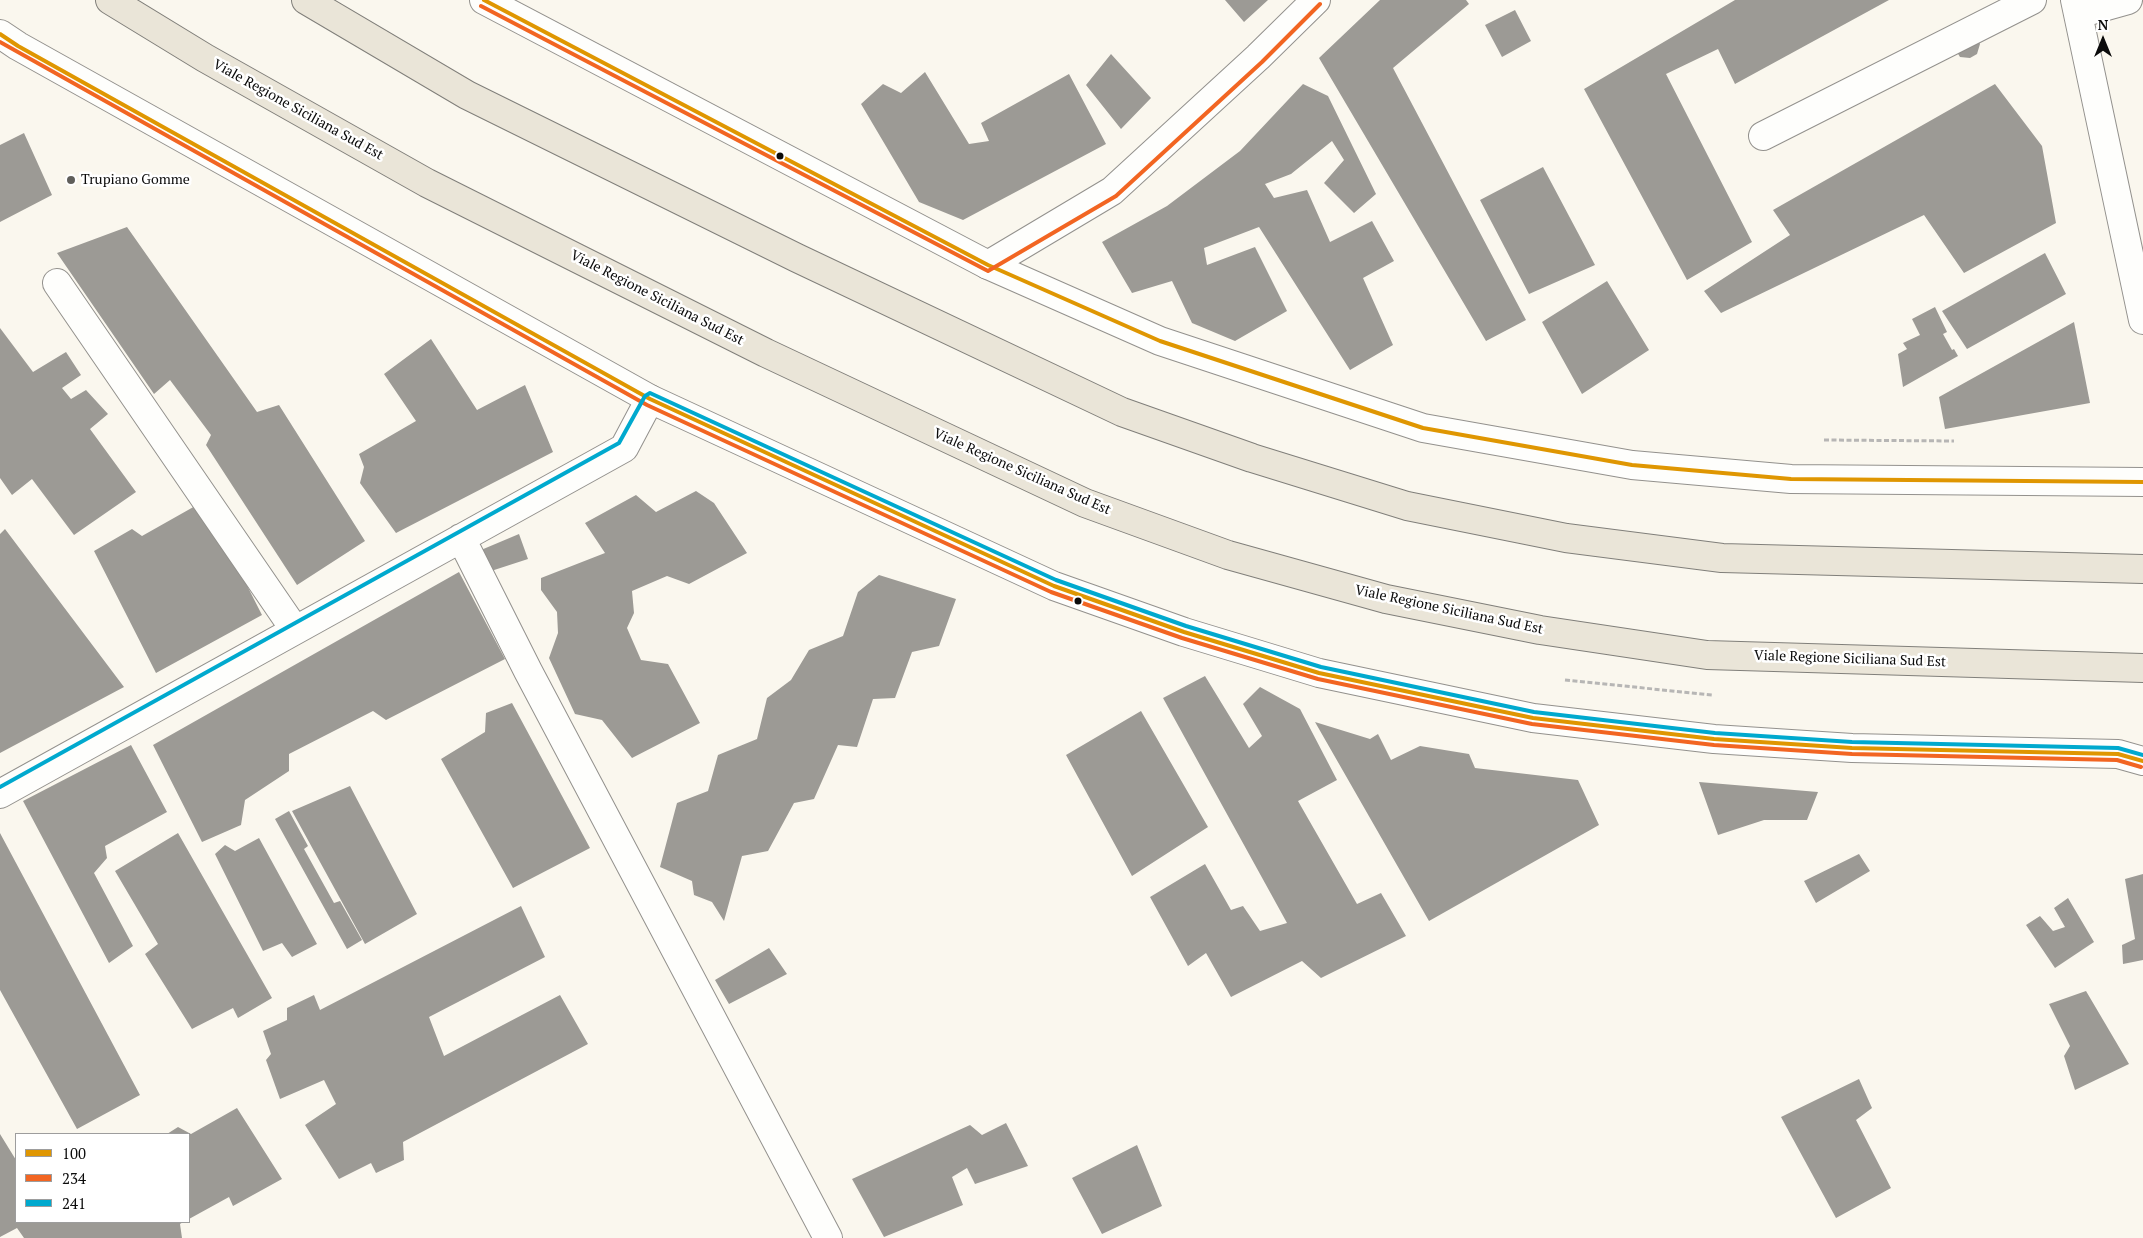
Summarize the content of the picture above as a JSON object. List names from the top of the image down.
{
  "streets": {
    "main road": ["Viale Regione Siciliana Sud Est"]
  },
  "places": ["Trupiano Gomme"],
  "lines": ["transit line 100", "transit line 234", "transit line 241"],
  "legend": ["100", "234", "241"],
  "north": "top"
}
